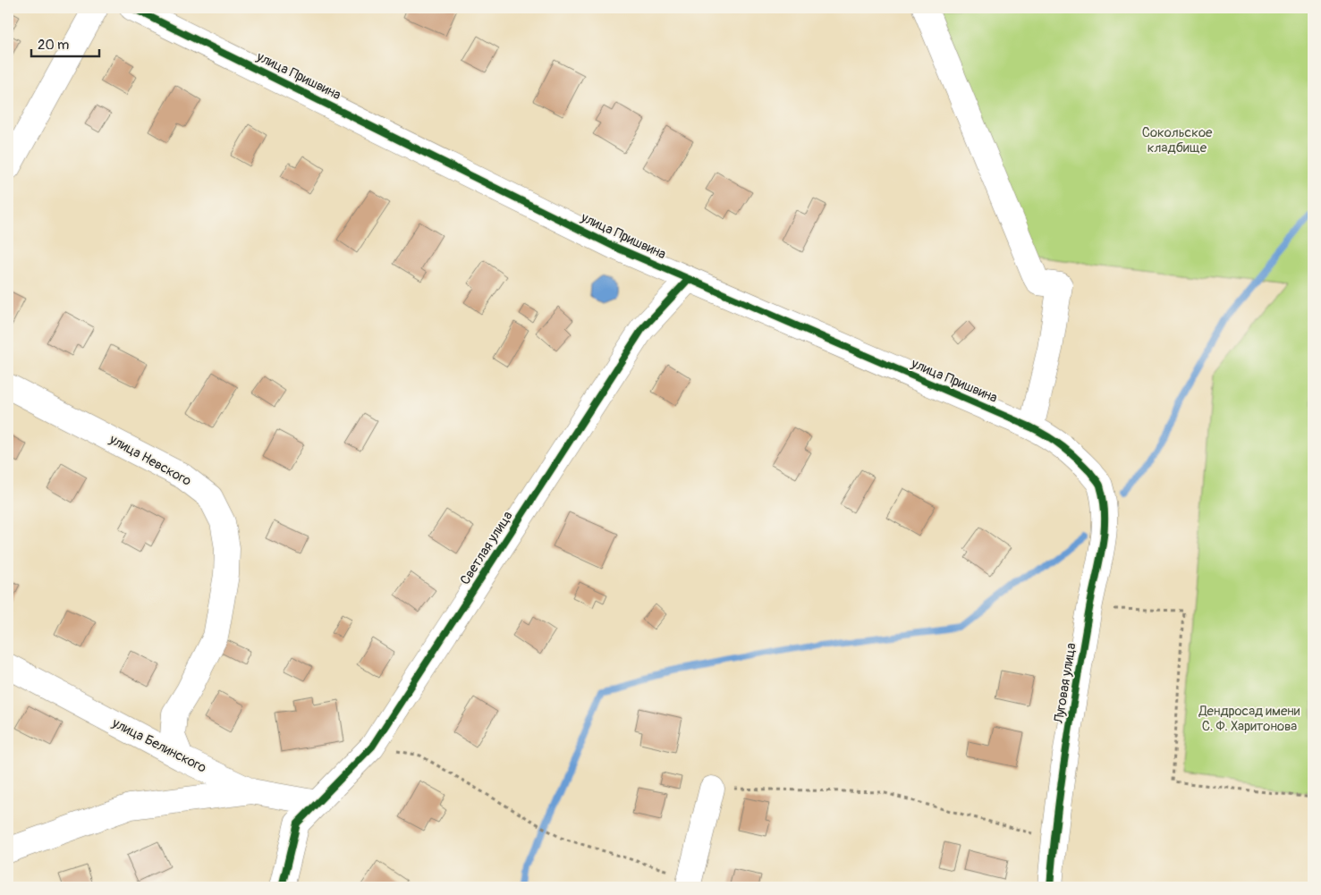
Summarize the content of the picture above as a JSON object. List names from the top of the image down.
{
  "streets": {
    "street": [
      "улица Пришвина",
      "улица Невского",
      "Светлая улица",
      "Луговая улица",
      "улица Белинского"
    ]
  },
  "crossings": [
    ["улица Пришвина", "Светлая улица"],
    ["улица Пришвина", "Луговая улица"],
    ["улица Невского", "улица Белинского"],
    ["Светлая улица", "улица Белинского"]
  ],
  "parks": ["Сокольское кладбище", "Дендросад имени С. Ф. Харитонова"],
  "scale_bar": "20 m"
}
